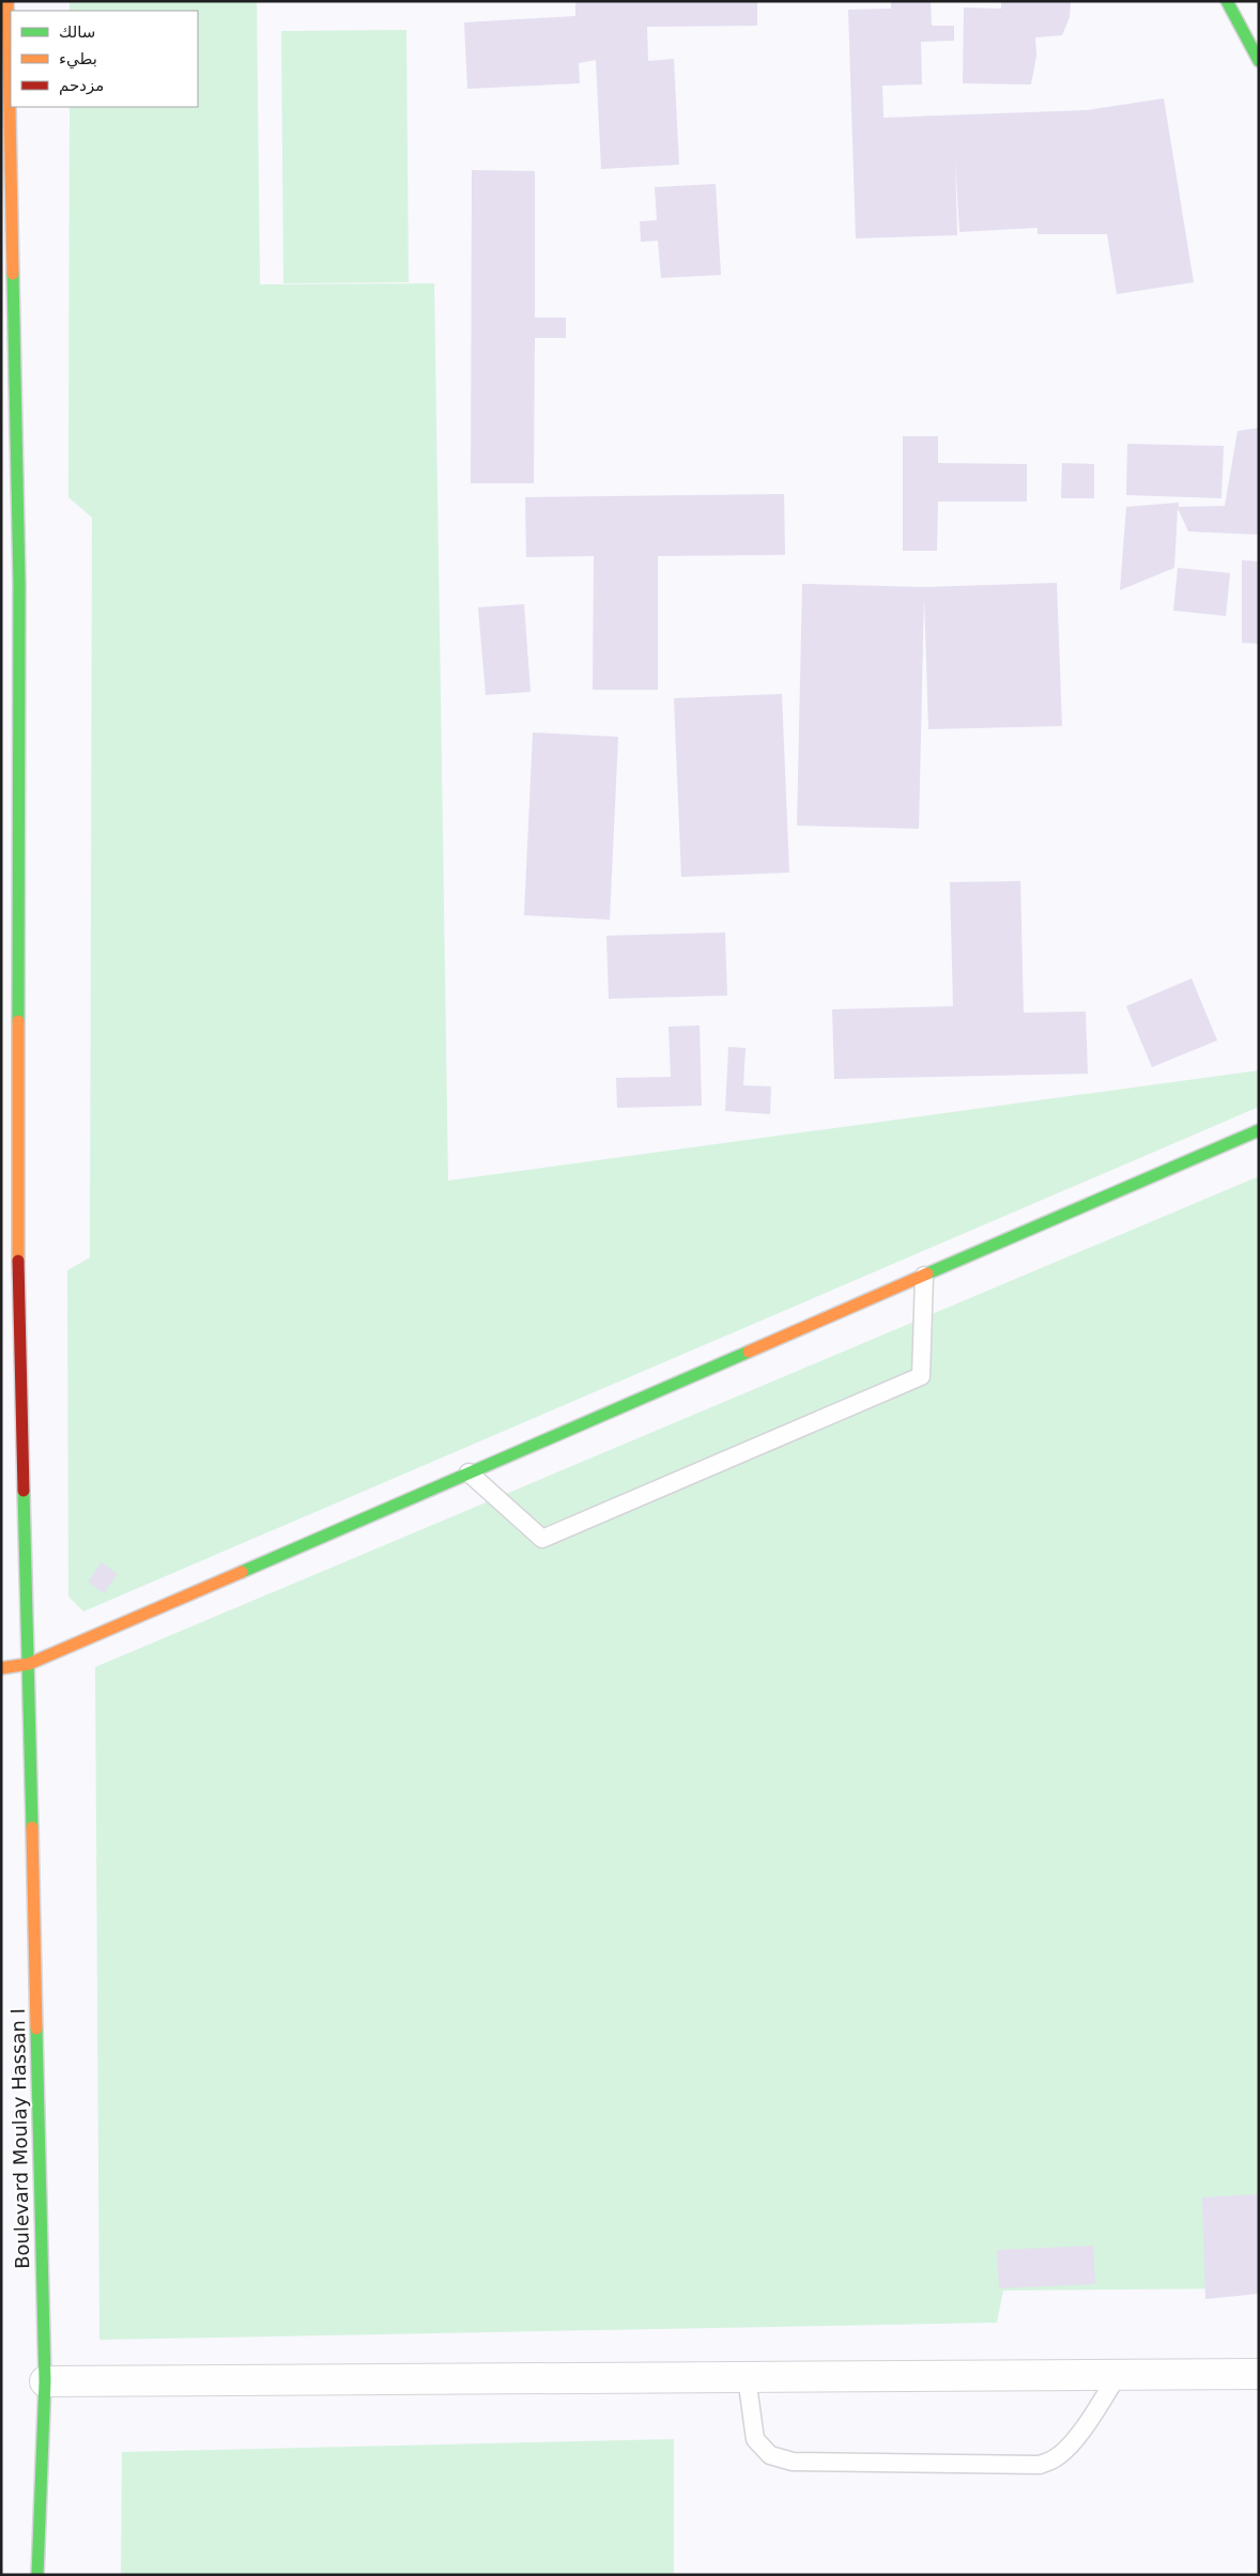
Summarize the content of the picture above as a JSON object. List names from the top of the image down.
{
  "streets": {
    "street": ["Boulevard Moulay Hassan I"]
  },
  "legend": ["سالك", "بطيء", "مزدحم"]
}
